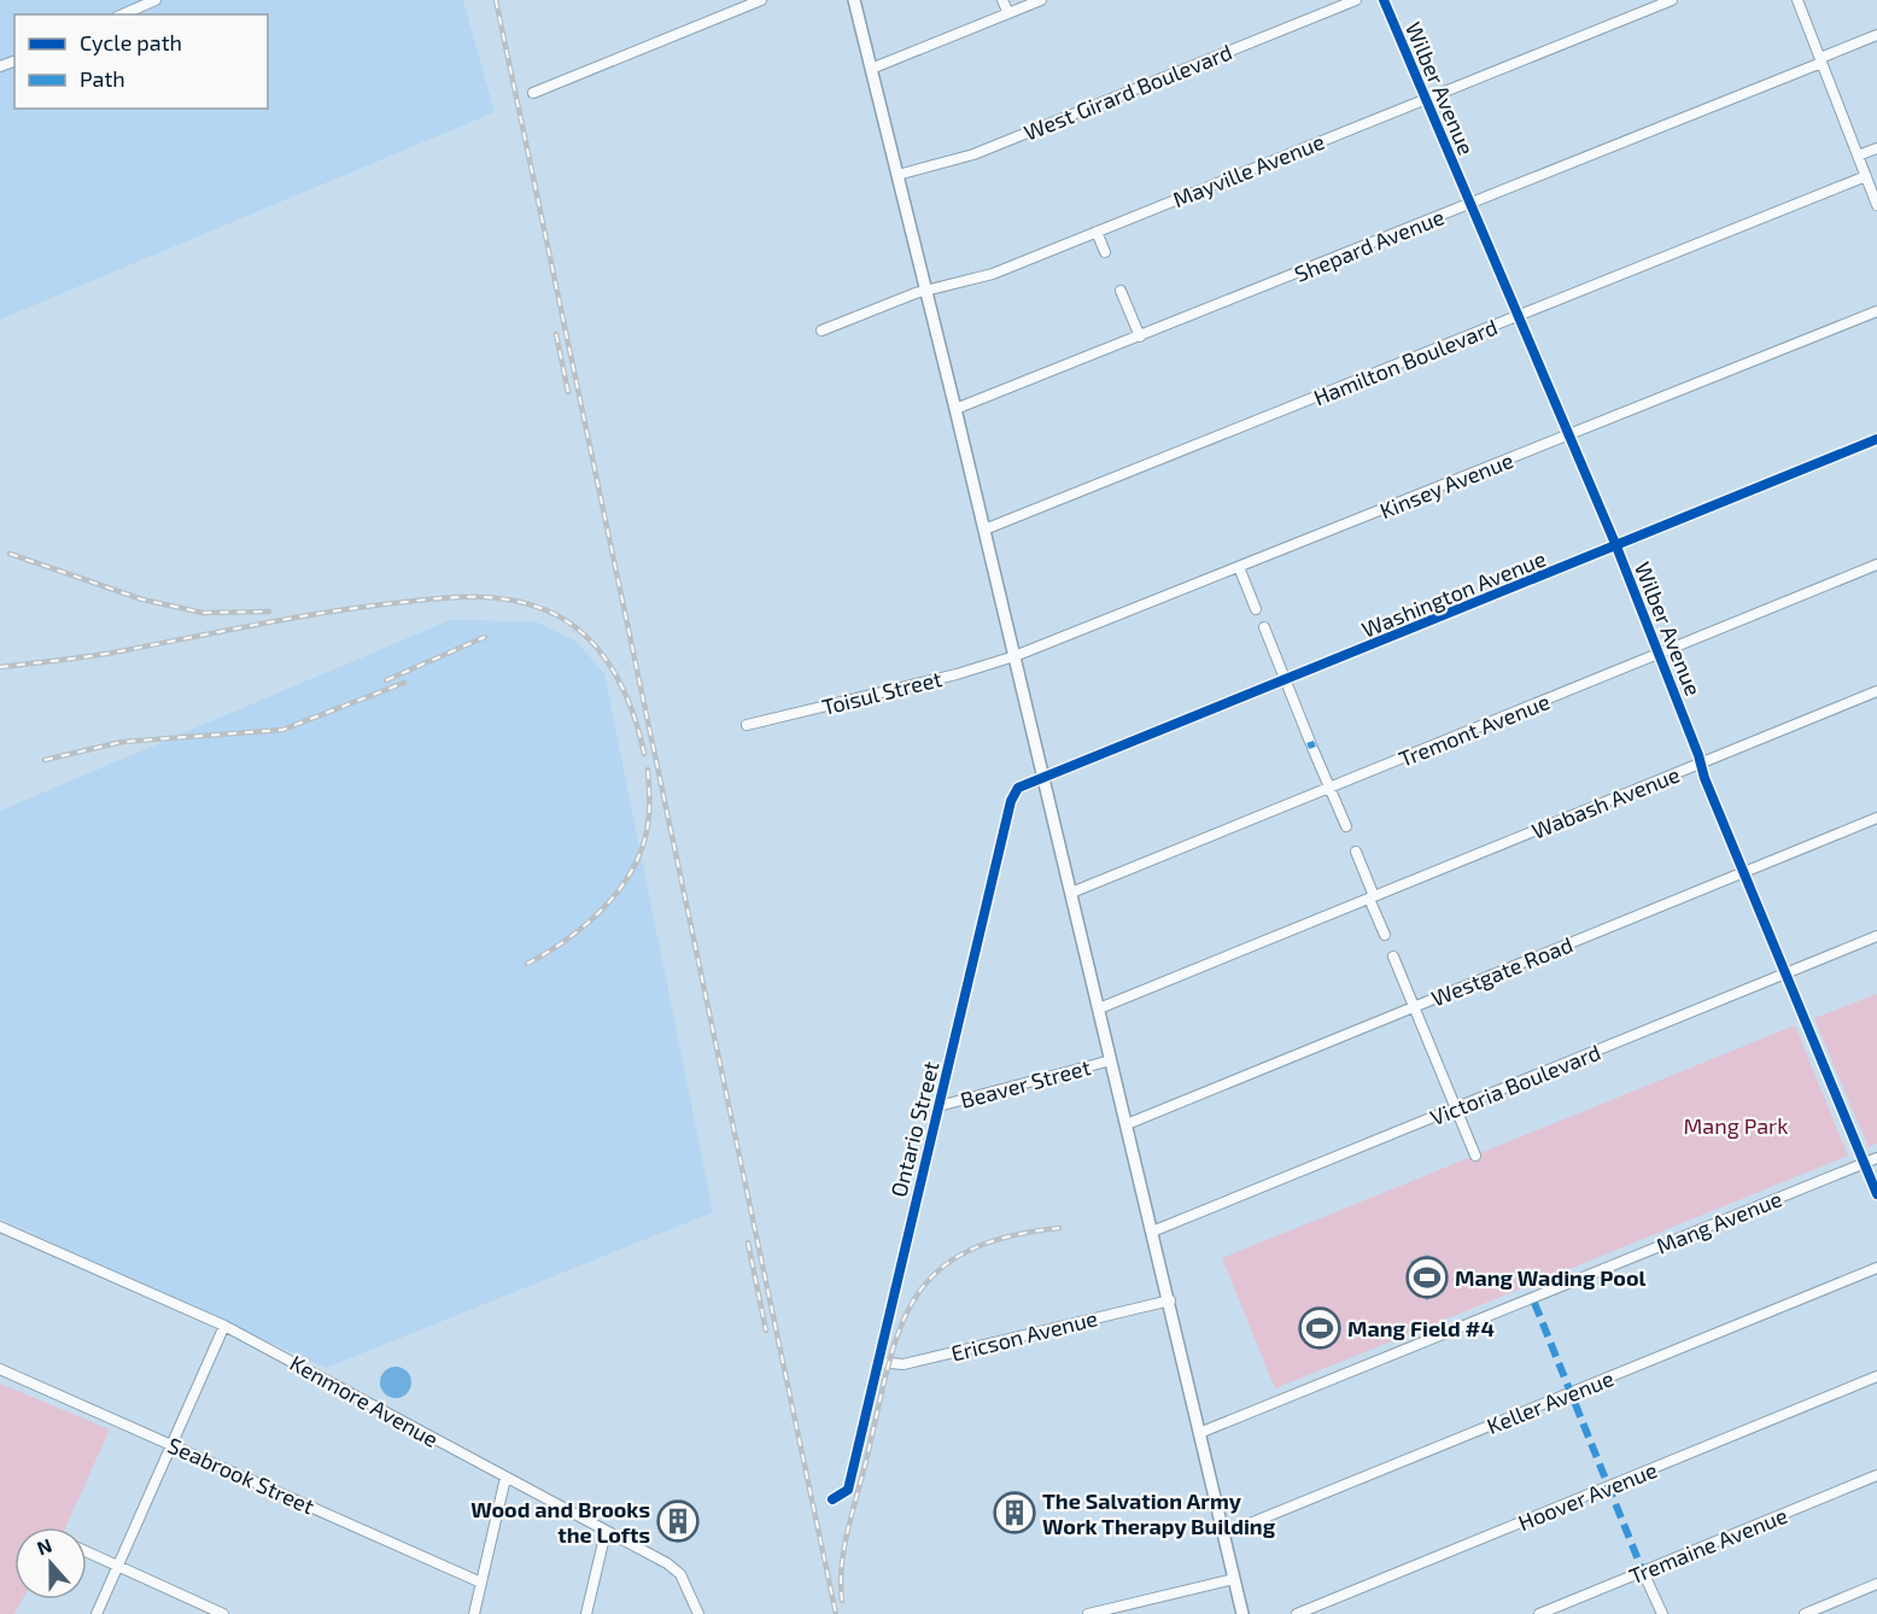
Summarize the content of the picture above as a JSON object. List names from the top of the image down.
{
  "streets": {
    "street": [
      "Wilber Avenue",
      "West Girard Boulevard",
      "Mayville Avenue",
      "Shepard Avenue",
      "Hamilton Boulevard",
      "Kinsey Avenue",
      "Washington Avenue",
      "Toisul Street",
      "Tremont Avenue",
      "Wabash Avenue",
      "Westgate Road",
      "Beaver Street",
      "Victoria Boulevard",
      "Ontario Street",
      "Mang Avenue",
      "Ericson Avenue",
      "Kenmore Avenue",
      "Keller Avenue",
      "Seabrook Street",
      "Hoover Avenue",
      "Tremaine Avenue"
    ]
  },
  "crossings": [
    ["Wilber Avenue", "Mayville Avenue"],
    ["Wilber Avenue", "Shepard Avenue"],
    ["Wilber Avenue", "Hamilton Boulevard"],
    ["Wilber Avenue", "Kinsey Avenue"],
    ["Wilber Avenue", "Washington Avenue"],
    ["Wilber Avenue", "Tremont Avenue"],
    ["Wilber Avenue", "Wabash Avenue"],
    ["Wilber Avenue", "Westgate Road"],
    ["Wilber Avenue", "Victoria Boulevard"],
    ["Wilber Avenue", "Mang Avenue"],
    ["Kinsey Avenue", "Toisul Street"],
    ["Washington Avenue", "Ontario Street"],
    ["Beaver Street", "Ontario Street"],
    ["Ontario Street", "Ericson Avenue"]
  ],
  "parks": ["Mang Park"],
  "places": {
    "sports": ["Mang Wading Pool", "Mang Field #4"],
    "building": ["The Salvation Army Work Therapy Building", "Wood and Brooks the Lofts"]
  },
  "legend": ["Cycle path", "Path"],
  "north": "top"
}
